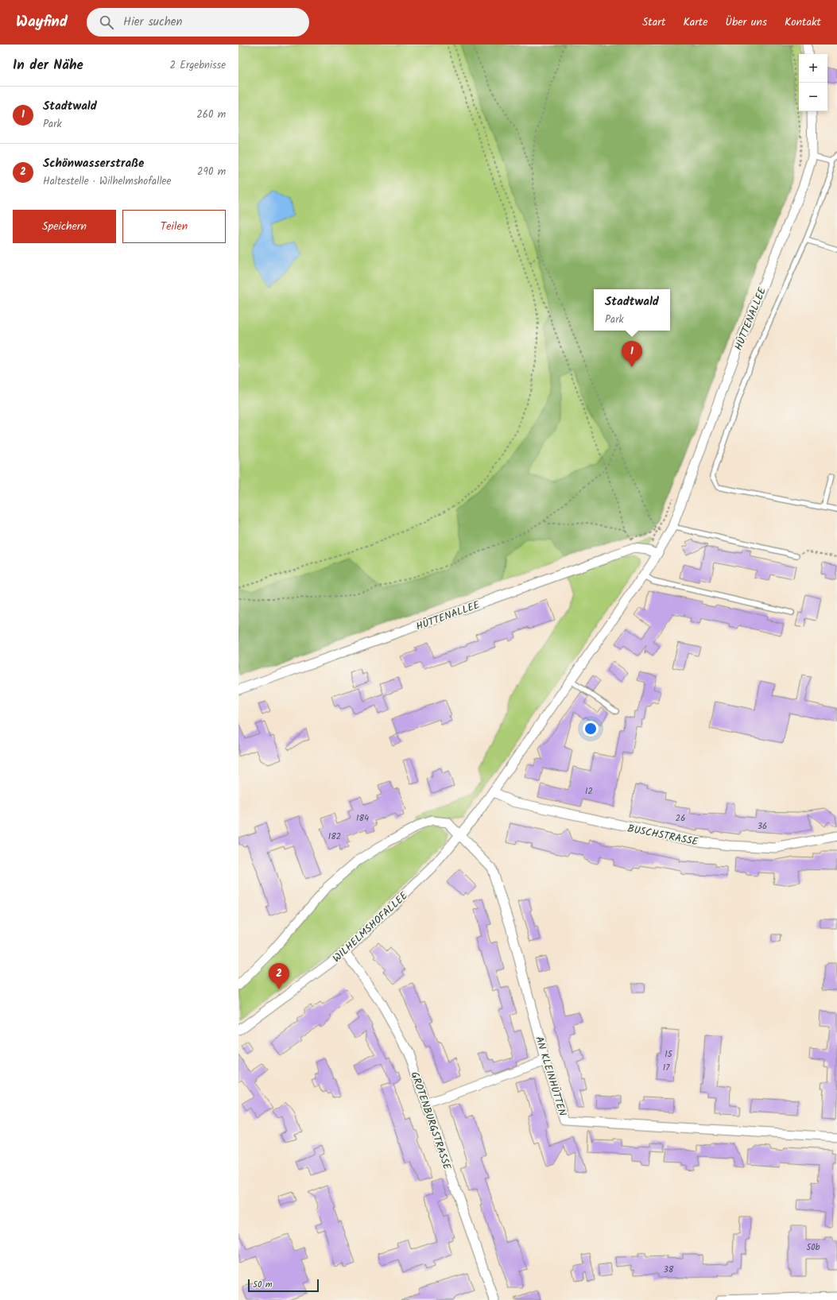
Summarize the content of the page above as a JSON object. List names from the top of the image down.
{
  "streets": {
    "street": [
      "HÜTTENALLEE",
      "BUSCHSTRASSE",
      "WILHELMSHOFALLEE",
      "AN KLEINHÜTTEN",
      "GROTENBURGSTRASSE"
    ]
  },
  "crossings": [
    ["HÜTTENALLEE", "BUSCHSTRASSE"],
    ["HÜTTENALLEE", "WILHELMSHOFALLEE"],
    ["BUSCHSTRASSE", "WILHELMSHOFALLEE"],
    ["WILHELMSHOFALLEE", "AN KLEINHÜTTEN"],
    ["WILHELMSHOFALLEE", "GROTENBURGSTRASSE"]
  ],
  "house_numbers": [
    "12",
    "184",
    "26",
    "36",
    "182",
    "15",
    "17",
    "50b",
    "38"
  ],
  "scale_bar": "50 m",
  "page": {
    "header": "Wayfind",
    "search": "Hier suchen",
    "nav": [
      "Start",
      "Karte",
      "Über uns",
      "Kontakt"
    ],
    "heading": ["In der Nähe", "2 Ergebnisse"],
    "map_buttons": ["+", "−"],
    "list": [
      {
        "mark": "1",
        "name": "Stadtwald",
        "note": "Park",
        "value": "260 m"
      },
      {
        "mark": "2",
        "name": "Schönwasserstraße",
        "note": "Haltestelle · Wilhelmshofallee",
        "value": "290 m"
      }
    ],
    "buttons": ["Speichern", "Teilen"],
    "popup": ["Stadtwald", "Park"],
    "pins": ["1", "2"],
    "scale": "50 m"
  }
}
